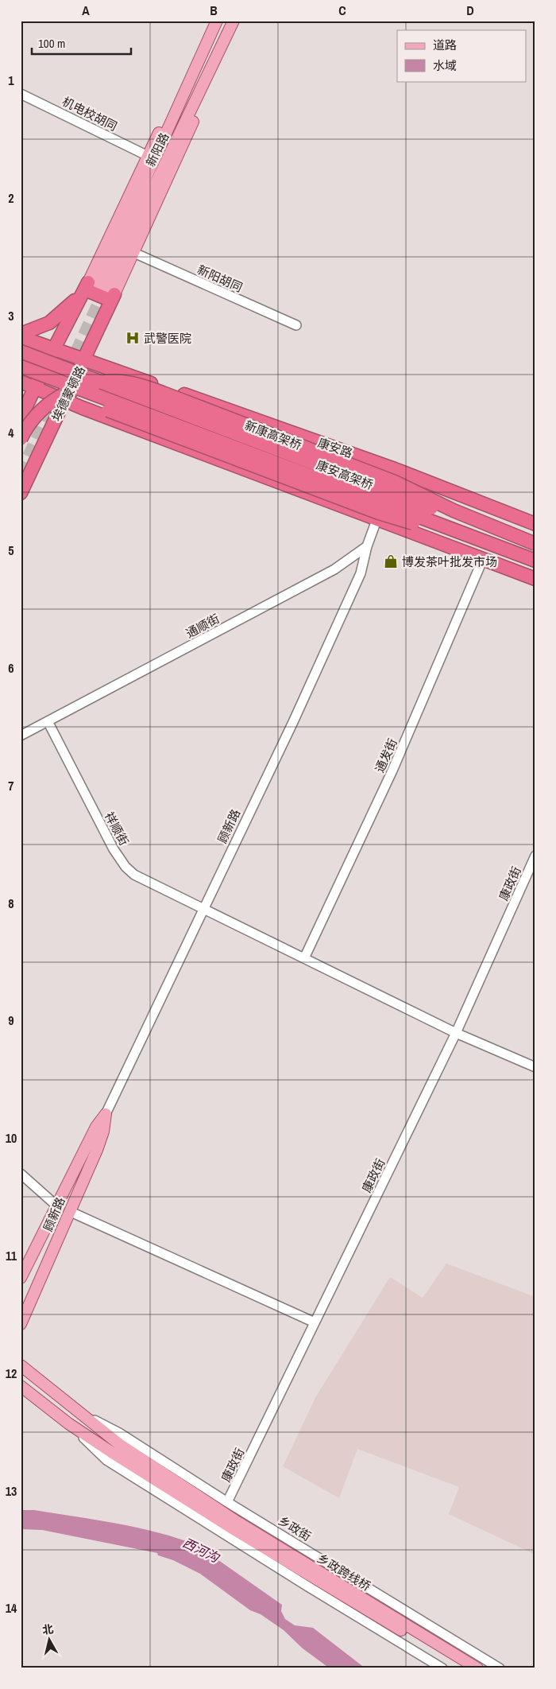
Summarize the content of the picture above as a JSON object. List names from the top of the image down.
{
  "streets": {
    "highway": [
      "埃德蒙顿路",
      "新康高架桥",
      "康安路",
      "康安高架桥"
    ],
    "main road": [
      "新阳路",
      "顾新路",
      "乡政街",
      "乡政跨线桥"
    ],
    "street": [
      "机电校胡同",
      "新阳胡同",
      "通顺街",
      "通发街",
      "祥顺街",
      "康政街"
    ]
  },
  "crossings": [
    ["新阳路", "埃德蒙顿路"],
    ["埃德蒙顿路", "康安路"],
    ["通顺街", "顾新路"],
    ["通顺街", "祥顺街"],
    ["通发街", "祥顺街"],
    ["顾新路", "祥顺街"],
    ["祥顺街", "康政街"],
    ["康政街", "乡政街"],
    ["乡政街", "乡政跨线桥"]
  ],
  "water": ["西河沟"],
  "places": {
    "hospital": ["武警医院"],
    "shop": ["博发茶叶批发市场"]
  },
  "legend": ["道路", "水域"],
  "scale_bar": "100 m",
  "north": "top",
  "grid": {
    "columns": [
      "A",
      "B",
      "C",
      "D"
    ],
    "rows": [
      "1",
      "2",
      "3",
      "4",
      "5",
      "6",
      "7",
      "8",
      "9",
      "10",
      "11",
      "12",
      "13",
      "14"
    ]
  }
}
